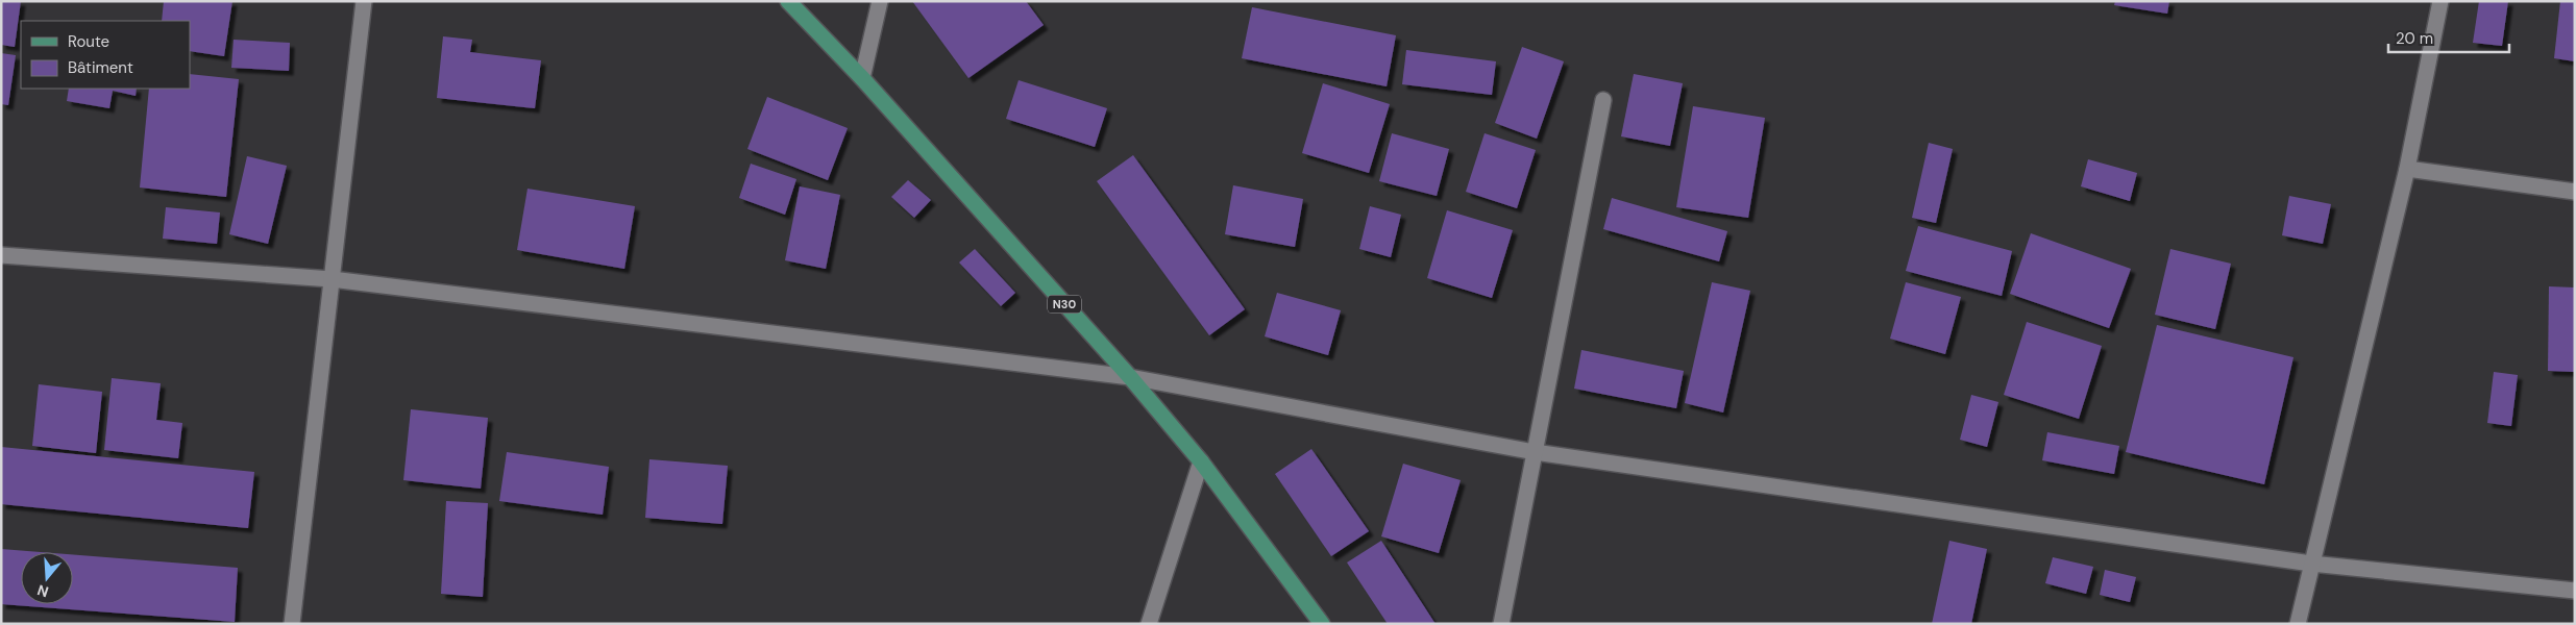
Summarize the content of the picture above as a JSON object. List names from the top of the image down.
{
  "streets": {
    "main road": ["N30"]
  },
  "legend": ["Route", "Bâtiment"],
  "scale_bar": "20 m",
  "north": "bottom"
}
